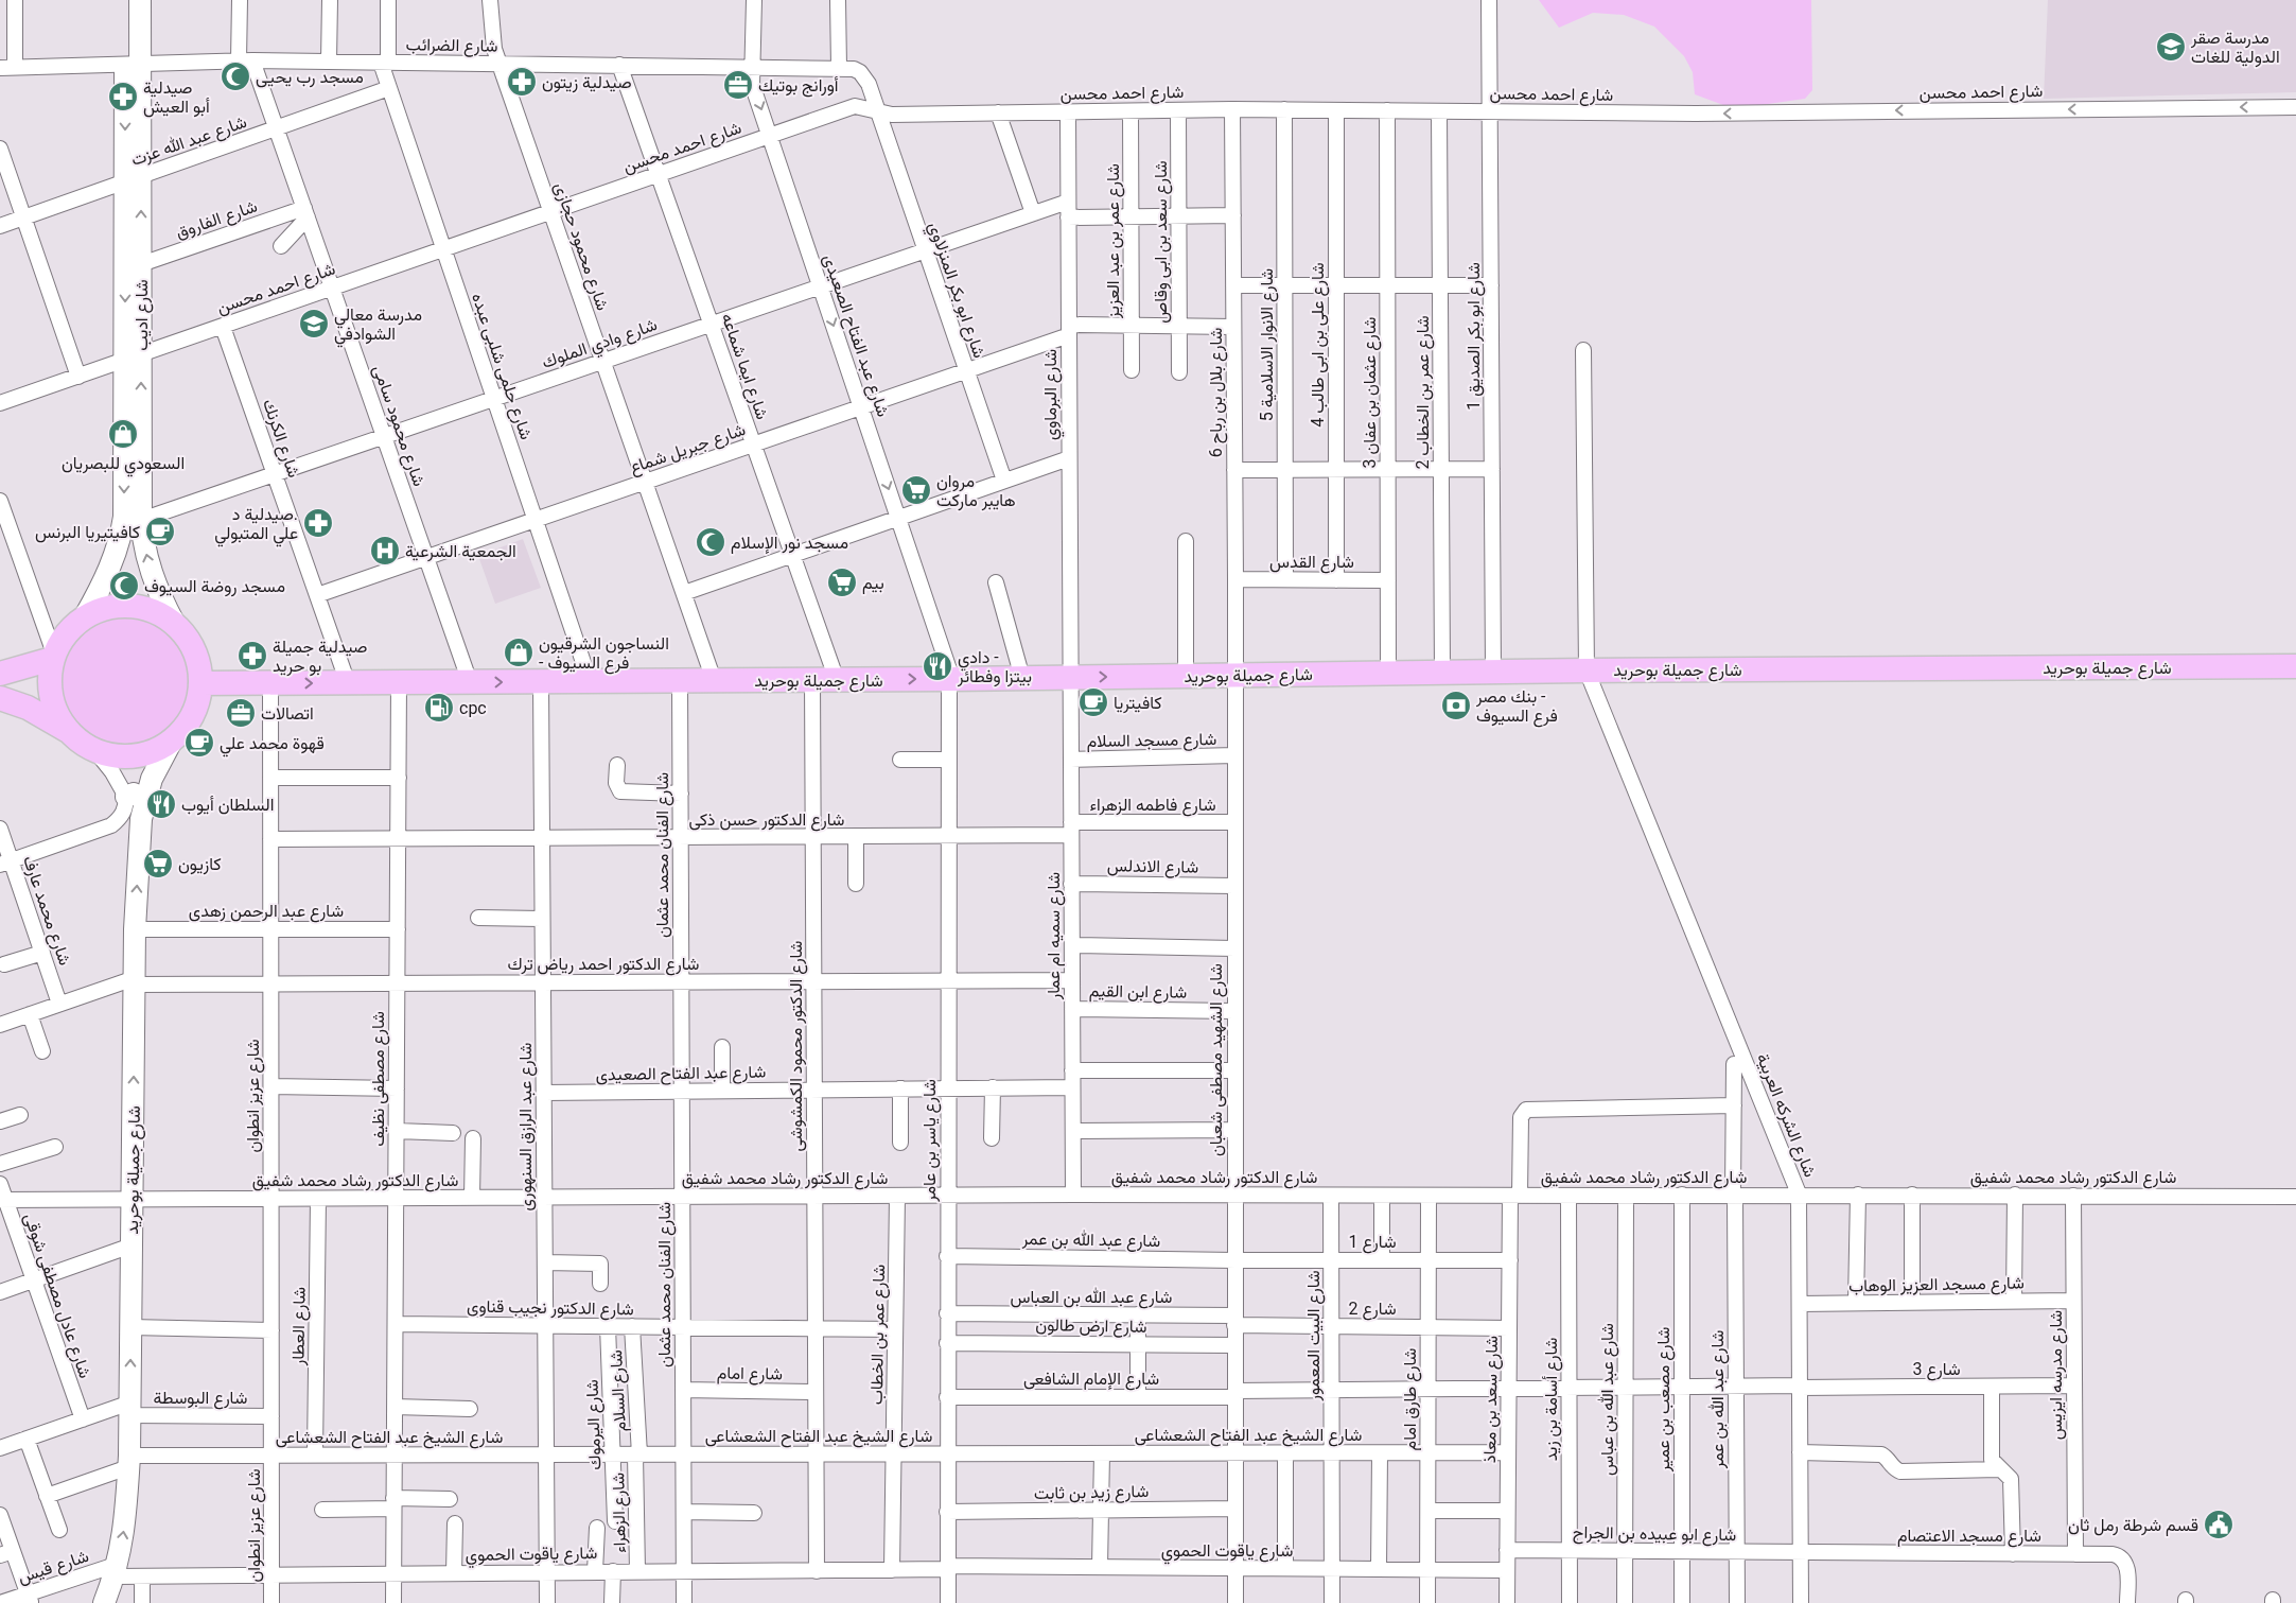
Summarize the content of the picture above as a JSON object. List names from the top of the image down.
{
  "streets": {
    "main road": ["شارع اديب", "شارع جميلة بوحريد"],
    "street": [
      "شارع الضرائب",
      "شارع احمد محسن",
      "شارع عبد الله عزت",
      "شارع الفاروق",
      "شارع عمر بن عبد العزيز",
      "شارع سعد بن ابى وقاص",
      "شارع محمود حجازى",
      "شارع ابو بكر المنزلاوي",
      "شارع عبد الفتاح الصعيدى",
      "شارع ابو بكر الصديق 1",
      "شارع وادي الملوك",
      "شارع الانوار الاسلامية 5",
      "شارع على بن ابى طالب 4",
      "شارع حلمى شلبى عبده",
      "شارع ايما شماعه",
      "شارع بلال بن رباح 6",
      "شارع عثمان بن عفان 3",
      "شارع عمر بن الخطاب 2",
      "شارع البرماوي",
      "شارع محمود سامى",
      "شارع الكرنك",
      "شارع جبريل شماع",
      "شارع القدس",
      "شارع مسجد السلام",
      "شارع فاطمه الزهراء",
      "شارع الدكتور حسن ذكى",
      "شارع الفنان محمد عثمان",
      "شارع الاندلس",
      "شارع محمد عارف",
      "شارع عبد الرحمن زهدى",
      "شارع سميه ام عمار",
      "شارع الدكتور احمد رياض ترك",
      "شارع ابن القيم",
      "شارع الدكتور محمود الكمشوشى",
      "شارع الشهيد مصطفى شعبان",
      "شارع مصطفى نظيف",
      "شارع عزيز انطوان",
      "شارع الشركه العربية",
      "شارع عبد الرازق السنهورى",
      "شارع ياسر بن عامر",
      "شارع الدكتور رشاد محمد شفيق",
      "شارع عبد الله بن عمر",
      "شارع 1",
      "شارع مسجد العزيز الوهاب",
      "شارع عادل مصطفى شوقى",
      "شارع عبد الله بن العباس",
      "شارع الدكتور نجيب قناوى",
      "شارع 2",
      "شارع ارض طالون",
      "شارع العطار",
      "شارع عمر بن الخطاب",
      "شارع البيت المعمور",
      "شارع 3",
      "شارع امام",
      "شارع مدرسه ايزيس",
      "شارع الإمام الشافعى",
      "شارع السلام",
      "شارع البوسطة",
      "شارع طارق امام",
      "شارع سعد بن معاذ",
      "شارع أسامة بن زيد",
      "شارع عبد الله بن عباس",
      "شارع مصعب بن عمير",
      "شارع اليرموك",
      "شارع الشيخ عبد الفتاح الشعشاعى",
      "شارع زيد بن ثابت",
      "شارع الزهراء",
      "شارع ابو عبيده بن الجراح",
      "شارع مسجد الاعتصام",
      "شارع ياقوت الحموي",
      "شارع قيس"
    ]
  },
  "crossings": [
    ["شارع الضرائب", "شارع احمد محسن"],
    ["شارع الضرائب", "شارع محمود حجازى"],
    ["شارع الضرائب", "شارع ابو بكر المنزلاوي"],
    ["شارع الضرائب", "شارع اديب"],
    ["شارع الضرائب", "شارع عبد الفتاح الصعيدى"],
    ["شارع الضرائب", "شارع حلمى شلبى عبده"],
    ["شارع الضرائب", "شارع ايما شماعه"],
    ["شارع الضرائب", "شارع محمود سامى"],
    ["شارع احمد محسن", "شارع عمر بن عبد العزيز"],
    ["شارع احمد محسن", "شارع سعد بن ابى وقاص"],
    ["شارع احمد محسن", "شارع محمود حجازى"],
    ["شارع احمد محسن", "شارع ابو بكر المنزلاوي"],
    ["شارع احمد محسن", "شارع اديب"],
    ["شارع احمد محسن", "شارع عبد الفتاح الصعيدى"],
    ["شارع احمد محسن", "شارع ابو بكر الصديق 1"],
    ["شارع احمد محسن", "شارع الانوار الاسلامية 5"],
    ["شارع احمد محسن", "شارع على بن ابى طالب 4"],
    ["شارع احمد محسن", "شارع حلمى شلبى عبده"],
    ["شارع احمد محسن", "شارع ايما شماعه"],
    ["شارع احمد محسن", "شارع بلال بن رباح 6"],
    ["شارع احمد محسن", "شارع عثمان بن عفان 3"],
    ["شارع احمد محسن", "شارع عمر بن الخطاب 2"],
    ["شارع احمد محسن", "شارع البرماوي"],
    ["شارع احمد محسن", "شارع محمود سامى"],
    ["شارع احمد محسن", "شارع الكرنك"],
    ["شارع عبد الله عزت", "شارع اديب"],
    ["شارع عبد الله عزت", "شارع حلمى شلبى عبده"],
    ["شارع عبد الله عزت", "شارع محمود سامى"],
    ["شارع الفاروق", "شارع اديب"],
    ["شارع الفاروق", "شارع محمود سامى"],
    ["شارع عمر بن عبد العزيز", "شارع جبريل شماع"],
    ["شارع سعد بن ابى وقاص", "شارع جبريل شماع"],
    ["شارع محمود حجازى", "شارع وادي الملوك"],
    ["شارع محمود حجازى", "شارع جبريل شماع"],
    ["شارع محمود حجازى", "شارع جميلة بوحريد"],
    ["شارع ابو بكر المنزلاوي", "شارع وادي الملوك"],
    ["شارع ابو بكر المنزلاوي", "شارع جبريل شماع"],
    ["شارع اديب", "شارع وادي الملوك"],
    ["شارع اديب", "شارع جميلة بوحريد"],
    ["شارع عبد الفتاح الصعيدى", "شارع وادي الملوك"],
    ["شارع عبد الفتاح الصعيدى", "شارع جبريل شماع"],
    ["شارع عبد الفتاح الصعيدى", "شارع جميلة بوحريد"],
    ["شارع عبد الفتاح الصعيدى", "شارع الفنان محمد عثمان"],
    ["شارع عبد الفتاح الصعيدى", "شارع سميه ام عمار"],
    ["شارع عبد الفتاح الصعيدى", "شارع الدكتور محمود الكمشوشى"],
    ["شارع عبد الفتاح الصعيدى", "شارع عبد الرازق السنهورى"],
    ["شارع عبد الفتاح الصعيدى", "شارع ياسر بن عامر"],
    ["شارع ابو بكر الصديق 1", "شارع جميلة بوحريد"],
    ["شارع وادي الملوك", "شارع حلمى شلبى عبده"],
    ["شارع وادي الملوك", "شارع ايما شماعه"],
    ["شارع وادي الملوك", "شارع البرماوي"],
    ["شارع وادي الملوك", "شارع محمود سامى"],
    ["شارع وادي الملوك", "شارع الكرنك"],
    ["شارع الانوار الاسلامية 5", "شارع القدس"],
    ["شارع على بن ابى طالب 4", "شارع القدس"],
    ["شارع حلمى شلبى عبده", "شارع جبريل شماع"],
    ["شارع حلمى شلبى عبده", "شارع جميلة بوحريد"],
    ["شارع ايما شماعه", "شارع جبريل شماع"],
    ["شارع ايما شماعه", "شارع جميلة بوحريد"],
    ["شارع بلال بن رباح 6", "شارع جبريل شماع"],
    ["شارع بلال بن رباح 6", "شارع القدس"],
    ["شارع بلال بن رباح 6", "شارع جميلة بوحريد"],
    ["شارع بلال بن رباح 6", "شارع الشهيد مصطفى شعبان"],
    ["شارع عثمان بن عفان 3", "شارع القدس"],
    ["شارع عثمان بن عفان 3", "شارع جميلة بوحريد"],
    ["شارع عمر بن الخطاب 2", "شارع جميلة بوحريد"],
    ["شارع البرماوي", "شارع جبريل شماع"],
    ["شارع البرماوي", "شارع جميلة بوحريد"],
    ["شارع البرماوي", "شارع سميه ام عمار"],
    ["شارع محمود سامى", "شارع جبريل شماع"],
    ["شارع محمود سامى", "شارع جميلة بوحريد"],
    ["شارع الكرنك", "شارع جبريل شماع"],
    ["شارع الكرنك", "شارع جميلة بوحريد"],
    ["شارع جميلة بوحريد", "شارع الفنان محمد عثمان"],
    ["شارع جميلة بوحريد", "شارع عبد الرحمن زهدى"],
    ["شارع جميلة بوحريد", "شارع سميه ام عمار"],
    ["شارع جميلة بوحريد", "شارع الدكتور احمد رياض ترك"],
    ["شارع جميلة بوحريد", "شارع الدكتور محمود الكمشوشى"],
    ["شارع جميلة بوحريد", "شارع الشهيد مصطفى شعبان"],
    ["شارع جميلة بوحريد", "شارع مصطفى نظيف"],
    ["شارع جميلة بوحريد", "شارع عزيز انطوان"],
    ["شارع جميلة بوحريد", "شارع الشركه العربية"],
    ["شارع جميلة بوحريد", "شارع عبد الرازق السنهورى"],
    ["شارع جميلة بوحريد", "شارع ياسر بن عامر"],
    ["شارع جميلة بوحريد", "شارع الدكتور رشاد محمد شفيق"],
    ["شارع جميلة بوحريد", "شارع البوسطة"],
    ["شارع جميلة بوحريد", "شارع الشيخ عبد الفتاح الشعشاعى"],
    ["شارع جميلة بوحريد", "شارع ياقوت الحموي"],
    ["شارع جميلة بوحريد", "شارع قيس"],
    ["شارع مسجد السلام", "شارع سميه ام عمار"],
    ["شارع مسجد السلام", "شارع الشهيد مصطفى شعبان"],
    ["شارع فاطمه الزهراء", "شارع الدكتور حسن ذكى"],
    ["شارع فاطمه الزهراء", "شارع سميه ام عمار"],
    ["شارع فاطمه الزهراء", "شارع الشهيد مصطفى شعبان"],
    ["شارع الدكتور حسن ذكى", "شارع الفنان محمد عثمان"],
    ["شارع الدكتور حسن ذكى", "شارع سميه ام عمار"],
    ["شارع الدكتور حسن ذكى", "شارع الدكتور محمود الكمشوشى"],
    ["شارع الدكتور حسن ذكى", "شارع مصطفى نظيف"],
    ["شارع الدكتور حسن ذكى", "شارع عزيز انطوان"],
    ["شارع الدكتور حسن ذكى", "شارع عبد الرازق السنهورى"],
    ["شارع الدكتور حسن ذكى", "شارع ياسر بن عامر"],
    ["شارع الفنان محمد عثمان", "شارع الدكتور احمد رياض ترك"],
    ["شارع الفنان محمد عثمان", "شارع الدكتور رشاد محمد شفيق"],
    ["شارع الفنان محمد عثمان", "شارع الدكتور نجيب قناوى"],
    ["شارع الفنان محمد عثمان", "شارع امام"],
    ["شارع الفنان محمد عثمان", "شارع الشيخ عبد الفتاح الشعشاعى"],
    ["شارع الفنان محمد عثمان", "شارع ياقوت الحموي"],
    ["شارع الاندلس", "شارع سميه ام عمار"],
    ["شارع الاندلس", "شارع الشهيد مصطفى شعبان"],
    ["شارع محمد عارف", "شارع الدكتور احمد رياض ترك"],
    ["شارع عبد الرحمن زهدى", "شارع مصطفى نظيف"],
    ["شارع عبد الرحمن زهدى", "شارع عزيز انطوان"],
    ["شارع سميه ام عمار", "شارع الدكتور احمد رياض ترك"],
    ["شارع سميه ام عمار", "شارع ابن القيم"],
    ["شارع سميه ام عمار", "شارع الدكتور رشاد محمد شفيق"],
    ["شارع الدكتور احمد رياض ترك", "شارع الدكتور محمود الكمشوشى"],
    ["شارع الدكتور احمد رياض ترك", "شارع مصطفى نظيف"],
    ["شارع الدكتور احمد رياض ترك", "شارع عزيز انطوان"],
    ["شارع الدكتور احمد رياض ترك", "شارع عبد الرازق السنهورى"],
    ["شارع الدكتور احمد رياض ترك", "شارع ياسر بن عامر"],
    ["شارع ابن القيم", "شارع الشهيد مصطفى شعبان"],
    ["شارع الدكتور محمود الكمشوشى", "شارع الدكتور رشاد محمد شفيق"],
    ["شارع الدكتور محمود الكمشوشى", "شارع الدكتور نجيب قناوى"],
    ["شارع الدكتور محمود الكمشوشى", "شارع امام"],
    ["شارع الدكتور محمود الكمشوشى", "شارع الشيخ عبد الفتاح الشعشاعى"],
    ["شارع الدكتور محمود الكمشوشى", "شارع ياقوت الحموي"],
    ["شارع الشهيد مصطفى شعبان", "شارع الدكتور رشاد محمد شفيق"],
    ["شارع الشهيد مصطفى شعبان", "شارع عبد الله بن عمر"],
    ["شارع الشهيد مصطفى شعبان", "شارع 1"],
    ["شارع الشهيد مصطفى شعبان", "شارع عبد الله بن العباس"],
    ["شارع الشهيد مصطفى شعبان", "شارع 2"],
    ["شارع الشهيد مصطفى شعبان", "شارع ارض طالون"],
    ["شارع الشهيد مصطفى شعبان", "شارع الإمام الشافعى"],
    ["شارع الشهيد مصطفى شعبان", "شارع الشيخ عبد الفتاح الشعشاعى"],
    ["شارع الشهيد مصطفى شعبان", "شارع زيد بن ثابت"],
    ["شارع الشهيد مصطفى شعبان", "شارع ياقوت الحموي"],
    ["شارع مصطفى نظيف", "شارع الدكتور رشاد محمد شفيق"],
    ["شارع مصطفى نظيف", "شارع الدكتور نجيب قناوى"],
    ["شارع مصطفى نظيف", "شارع الشيخ عبد الفتاح الشعشاعى"],
    ["شارع مصطفى نظيف", "شارع ياقوت الحموي"],
    ["شارع عزيز انطوان", "شارع الدكتور رشاد محمد شفيق"],
    ["شارع عزيز انطوان", "شارع البوسطة"],
    ["شارع عزيز انطوان", "شارع الشيخ عبد الفتاح الشعشاعى"],
    ["شارع عزيز انطوان", "شارع ياقوت الحموي"],
    ["شارع الشركه العربية", "شارع الدكتور رشاد محمد شفيق"],
    ["شارع الشركه العربية", "شارع مسجد العزيز الوهاب"],
    ["شارع الشركه العربية", "شارع 3"],
    ["شارع الشركه العربية", "شارع ابو عبيده بن الجراح"],
    ["شارع الشركه العربية", "شارع مسجد الاعتصام"],
    ["شارع عبد الرازق السنهورى", "شارع الدكتور رشاد محمد شفيق"],
    ["شارع عبد الرازق السنهورى", "شارع الدكتور نجيب قناوى"],
    ["شارع عبد الرازق السنهورى", "شارع الشيخ عبد الفتاح الشعشاعى"],
    ["شارع عبد الرازق السنهورى", "شارع ياقوت الحموي"],
    ["شارع ياسر بن عامر", "شارع الدكتور رشاد محمد شفيق"],
    ["شارع ياسر بن عامر", "شارع عبد الله بن عمر"],
    ["شارع ياسر بن عامر", "شارع عبد الله بن العباس"],
    ["شارع ياسر بن عامر", "شارع ارض طالون"],
    ["شارع ياسر بن عامر", "شارع الإمام الشافعى"],
    ["شارع ياسر بن عامر", "شارع الشيخ عبد الفتاح الشعشاعى"],
    ["شارع ياسر بن عامر", "شارع زيد بن ثابت"],
    ["شارع ياسر بن عامر", "شارع ياقوت الحموي"],
    ["شارع الدكتور رشاد محمد شفيق", "شارع عبد الله بن عمر"],
    ["شارع الدكتور رشاد محمد شفيق", "شارع عادل مصطفى شوقى"],
    ["شارع الدكتور رشاد محمد شفيق", "شارع العطار"],
    ["شارع الدكتور رشاد محمد شفيق", "شارع عمر بن الخطاب"],
    ["شارع الدكتور رشاد محمد شفيق", "شارع البيت المعمور"],
    ["شارع الدكتور رشاد محمد شفيق", "شارع مدرسه ايزيس"],
    ["شارع الدكتور رشاد محمد شفيق", "شارع طارق امام"],
    ["شارع الدكتور رشاد محمد شفيق", "شارع سعد بن معاذ"],
    ["شارع الدكتور رشاد محمد شفيق", "شارع أسامة بن زيد"],
    ["شارع الدكتور رشاد محمد شفيق", "شارع عبد الله بن عباس"],
    ["شارع الدكتور رشاد محمد شفيق", "شارع مصعب بن عمير"],
    ["شارع عبد الله بن عمر", "شارع 1"],
    ["شارع عبد الله بن عمر", "شارع 3"],
    ["شارع عبد الله بن عمر", "شارع سعد بن معاذ"],
    ["شارع عبد الله بن عمر", "شارع ابو عبيده بن الجراح"],
    ["شارع 1", "شارع البيت المعمور"],
    ["شارع 1", "شارع طارق امام"],
    ["شارع 1", "شارع سعد بن معاذ"],
    ["شارع مسجد العزيز الوهاب", "شارع مدرسه ايزيس"],
    ["شارع عبد الله بن العباس", "شارع 2"],
    ["شارع الدكتور نجيب قناوى", "شارع عمر بن الخطاب"],
    ["شارع الدكتور نجيب قناوى", "شارع السلام"],
    ["شارع الدكتور نجيب قناوى", "شارع اليرموك"],
    ["شارع 2", "شارع البيت المعمور"],
    ["شارع 2", "شارع طارق امام"],
    ["شارع 2", "شارع سعد بن معاذ"],
    ["شارع العطار", "شارع الشيخ عبد الفتاح الشعشاعى"],
    ["شارع عمر بن الخطاب", "شارع الشيخ عبد الفتاح الشعشاعى"],
    ["شارع عمر بن الخطاب", "شارع ياقوت الحموي"],
    ["شارع البيت المعمور", "شارع الشيخ عبد الفتاح الشعشاعى"],
    ["شارع البيت المعمور", "شارع ياقوت الحموي"],
    ["شارع 3", "شارع مدرسه ايزيس"],
    ["شارع 3", "شارع سعد بن معاذ"],
    ["شارع 3", "شارع أسامة بن زيد"],
    ["شارع 3", "شارع عبد الله بن عباس"],
    ["شارع 3", "شارع مصعب بن عمير"],
    ["شارع مدرسه ايزيس", "شارع مسجد الاعتصام"],
    ["شارع السلام", "شارع الشيخ عبد الفتاح الشعشاعى"],
    ["شارع السلام", "شارع الزهراء"],
    ["شارع طارق امام", "شارع الشيخ عبد الفتاح الشعشاعى"],
    ["شارع طارق امام", "شارع ياقوت الحموي"],
    ["شارع سعد بن معاذ", "شارع الشيخ عبد الفتاح الشعشاعى"],
    ["شارع سعد بن معاذ", "شارع ابو عبيده بن الجراح"],
    ["شارع سعد بن معاذ", "شارع ياقوت الحموي"],
    ["شارع أسامة بن زيد", "شارع ابو عبيده بن الجراح"],
    ["شارع عبد الله بن عباس", "شارع ابو عبيده بن الجراح"],
    ["شارع مصعب بن عمير", "شارع ابو عبيده بن الجراح"],
    ["شارع اليرموك", "شارع الشيخ عبد الفتاح الشعشاعى"],
    ["شارع الشيخ عبد الفتاح الشعشاعى", "شارع الزهراء"],
    ["شارع الزهراء", "شارع ياقوت الحموي"],
    ["شارع ابو عبيده بن الجراح", "شارع مسجد الاعتصام"],
    ["شارع ياقوت الحموي", "شارع قيس"]
  ],
  "places": {
    "school or university": ["مدرسة صقر الدولية للغات", "مدرسة معالي الشوادفي"],
    "mosque": ["مسجد رب يحيى", "مسجد نور الإسلام", "مسجد روضة السيوف"],
    "pharmacy": [
      "صيدلية زيتون",
      "صيدلية أبو العيش",
      "صيدلية د. علي المتبولي",
      "صيدلية جميلة بو حريد"
    ],
    "office": ["أورانج بوتيك", "اتصالات"],
    "shop": ["السعودي للبصريان", "النساجون الشرقيون - فرع السيوف"],
    "supermarket": ["مروان هايبر ماركت", "بيم", "كازيون"],
    "cafe": ["كافيتيريا البرنس", "كافيتريا", "قهوة محمد علي"],
    "hospital": ["الجمعية الشرعية"],
    "restaurant": ["دادي - بيتزا وفطائر", "السلطان أيوب"],
    "bank": ["بنك مصر - فرع السيوف"],
    "fuel station": ["cpc"],
    "public building": ["قسم شرطة رمل ثان"]
  }
}
